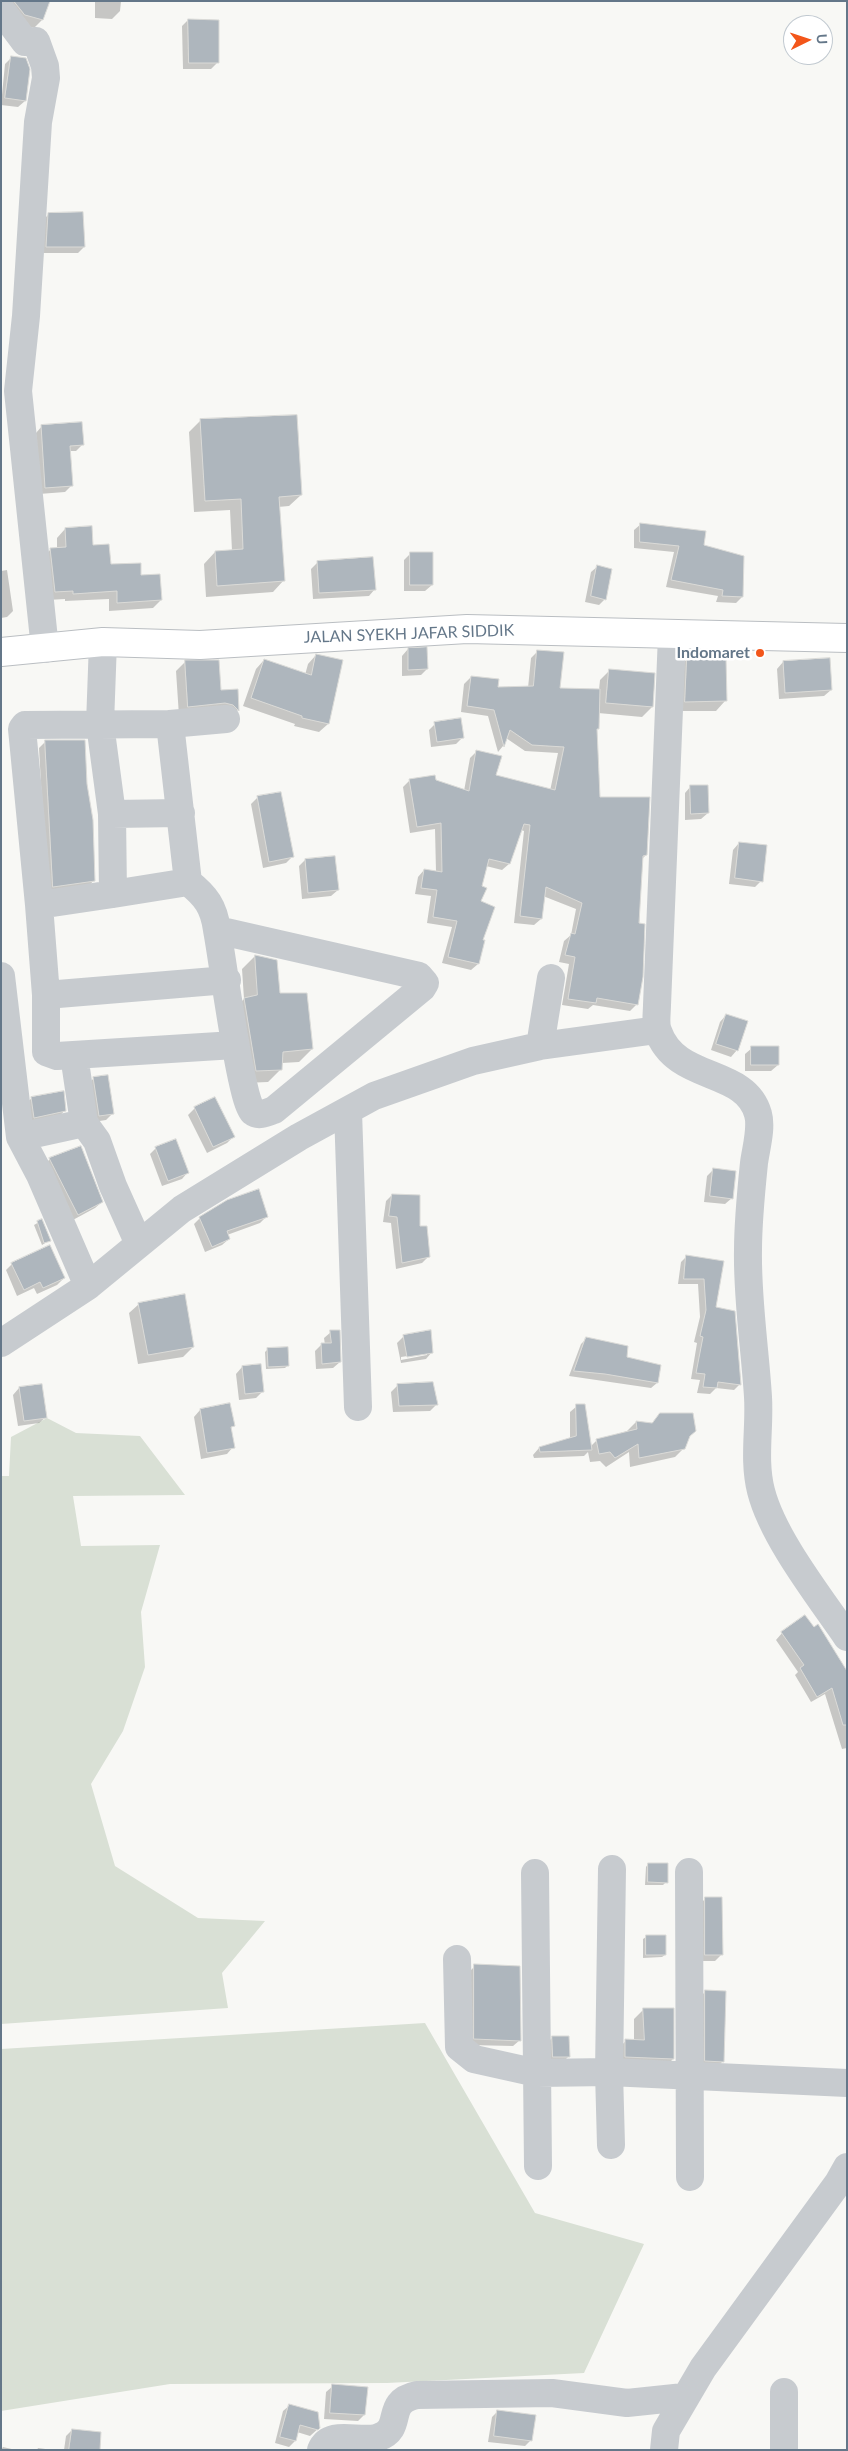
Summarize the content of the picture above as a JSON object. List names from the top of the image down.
{
  "streets": {
    "main road": ["JALAN SYEKH JAFAR SIDDIK"]
  },
  "places": ["Indomaret"],
  "north": "right"
}
